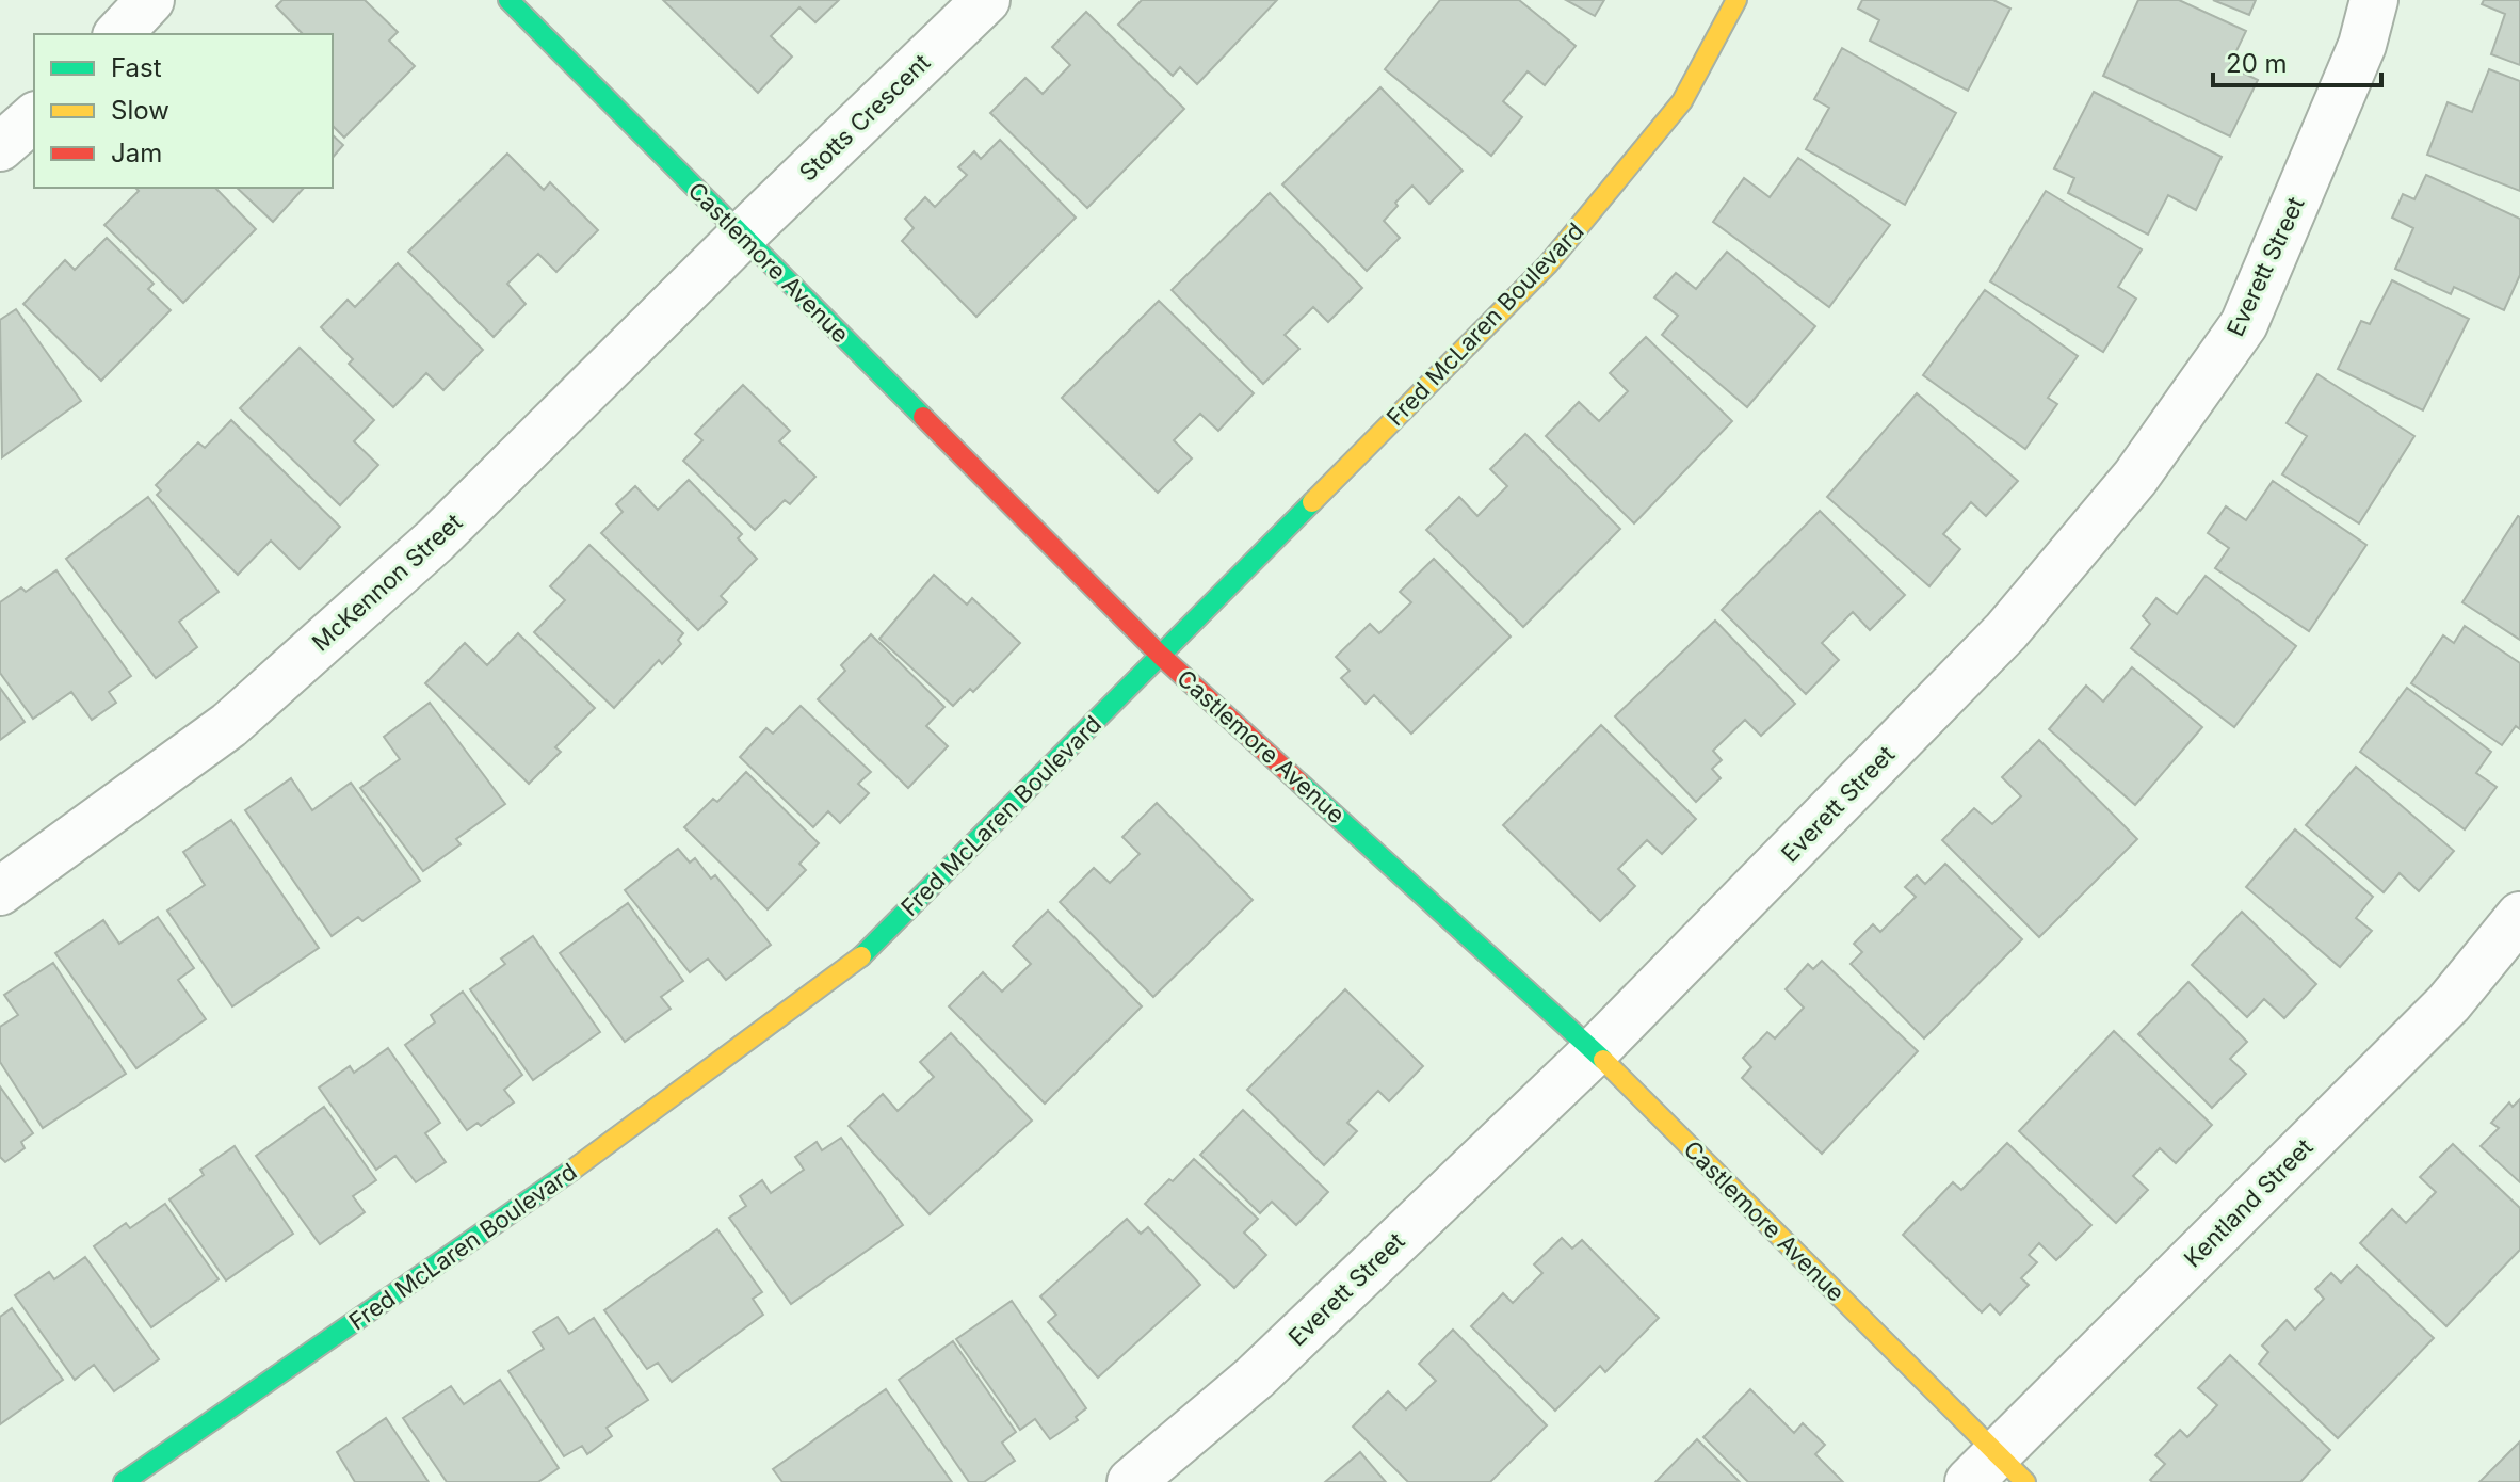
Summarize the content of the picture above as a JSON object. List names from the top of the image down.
{
  "streets": {
    "street": [
      "Stotts Crescent",
      "Castlemore Avenue",
      "Everett Street",
      "Fred McLaren Boulevard",
      "McKennon Street",
      "Kentland Street"
    ]
  },
  "crossings": [
    ["Stotts Crescent", "Castlemore Avenue"],
    ["Stotts Crescent", "McKennon Street"],
    ["Castlemore Avenue", "Everett Street"],
    ["Castlemore Avenue", "Fred McLaren Boulevard"],
    ["Castlemore Avenue", "McKennon Street"],
    ["Castlemore Avenue", "Kentland Street"]
  ],
  "legend": ["Fast", "Slow", "Jam"],
  "scale_bar": "20 m"
}
